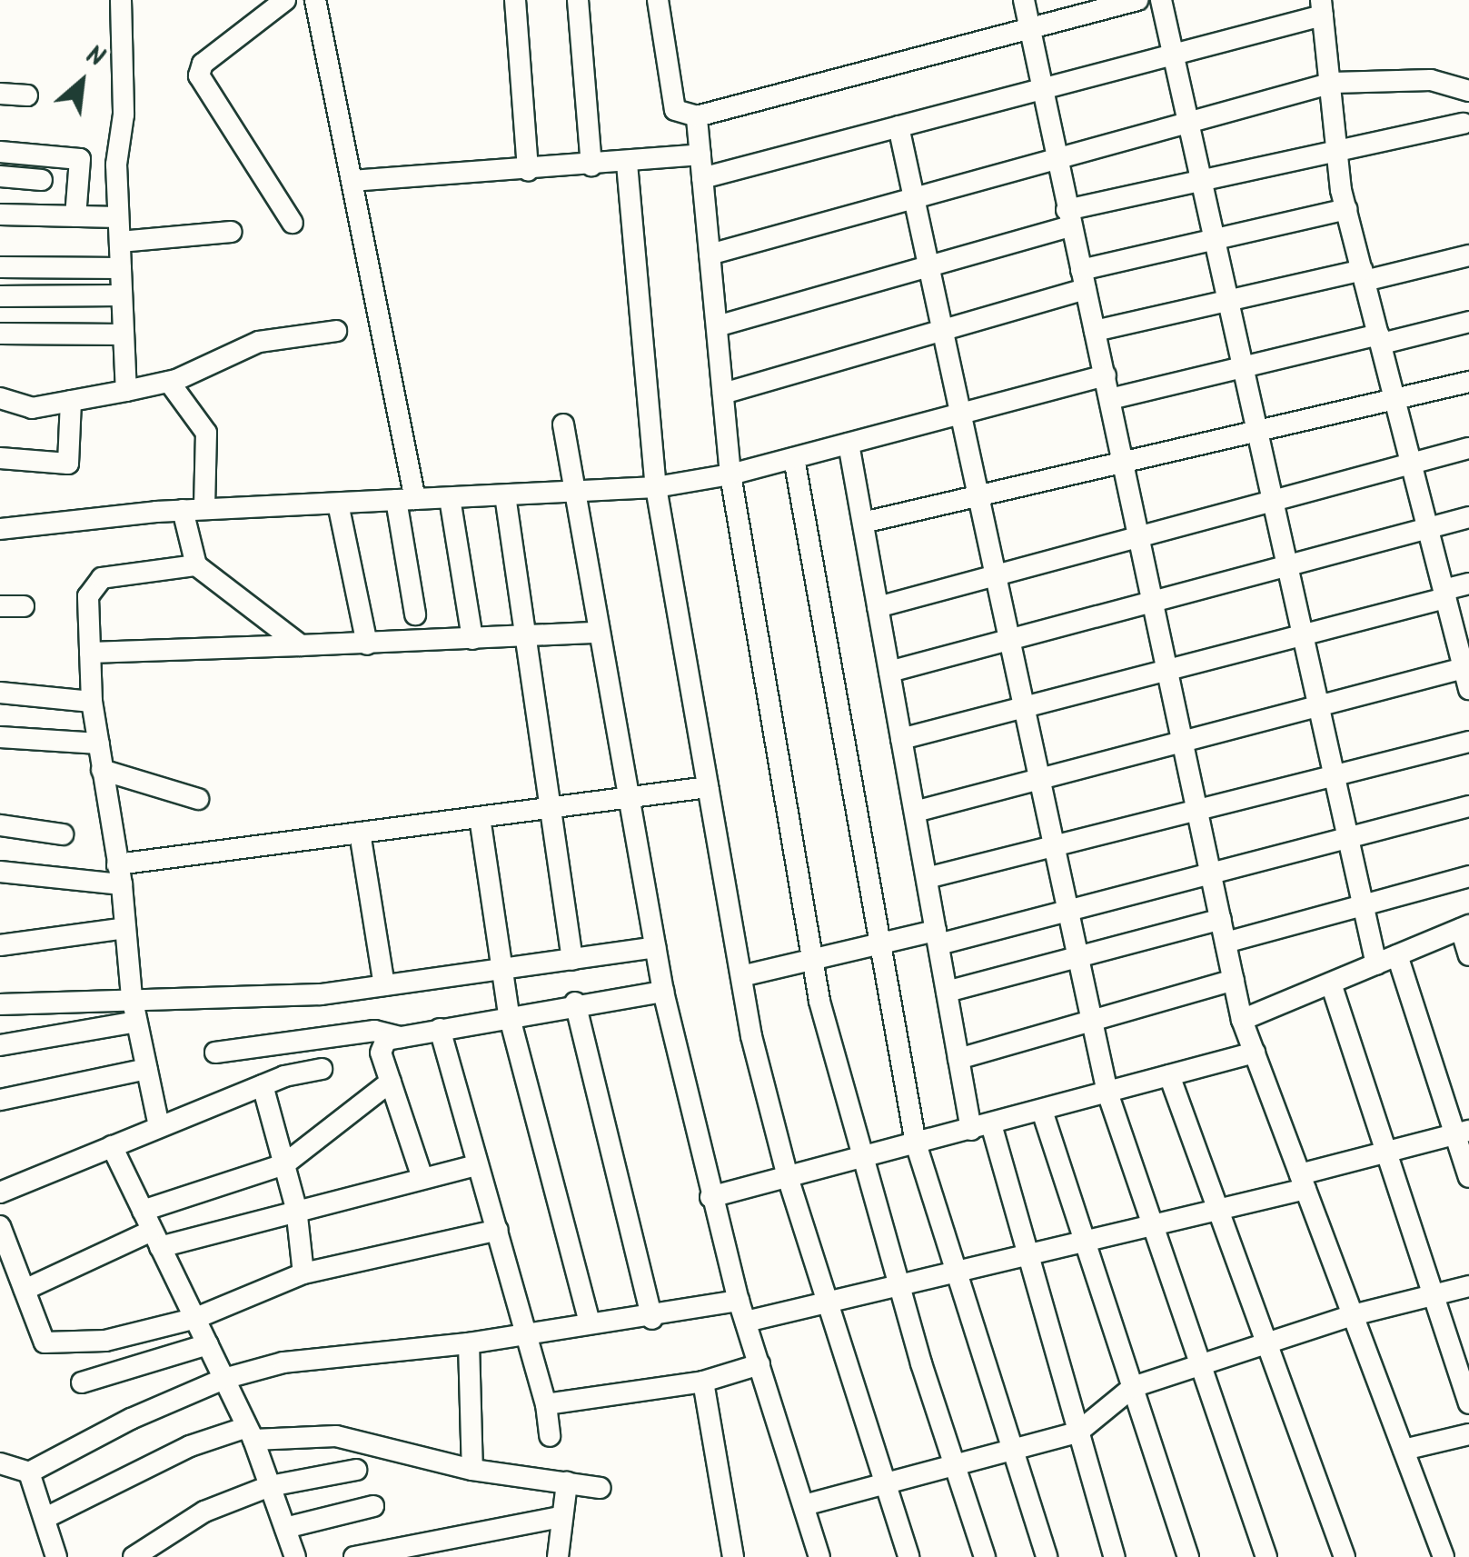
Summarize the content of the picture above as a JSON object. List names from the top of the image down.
{
  "north": "top right"
}
